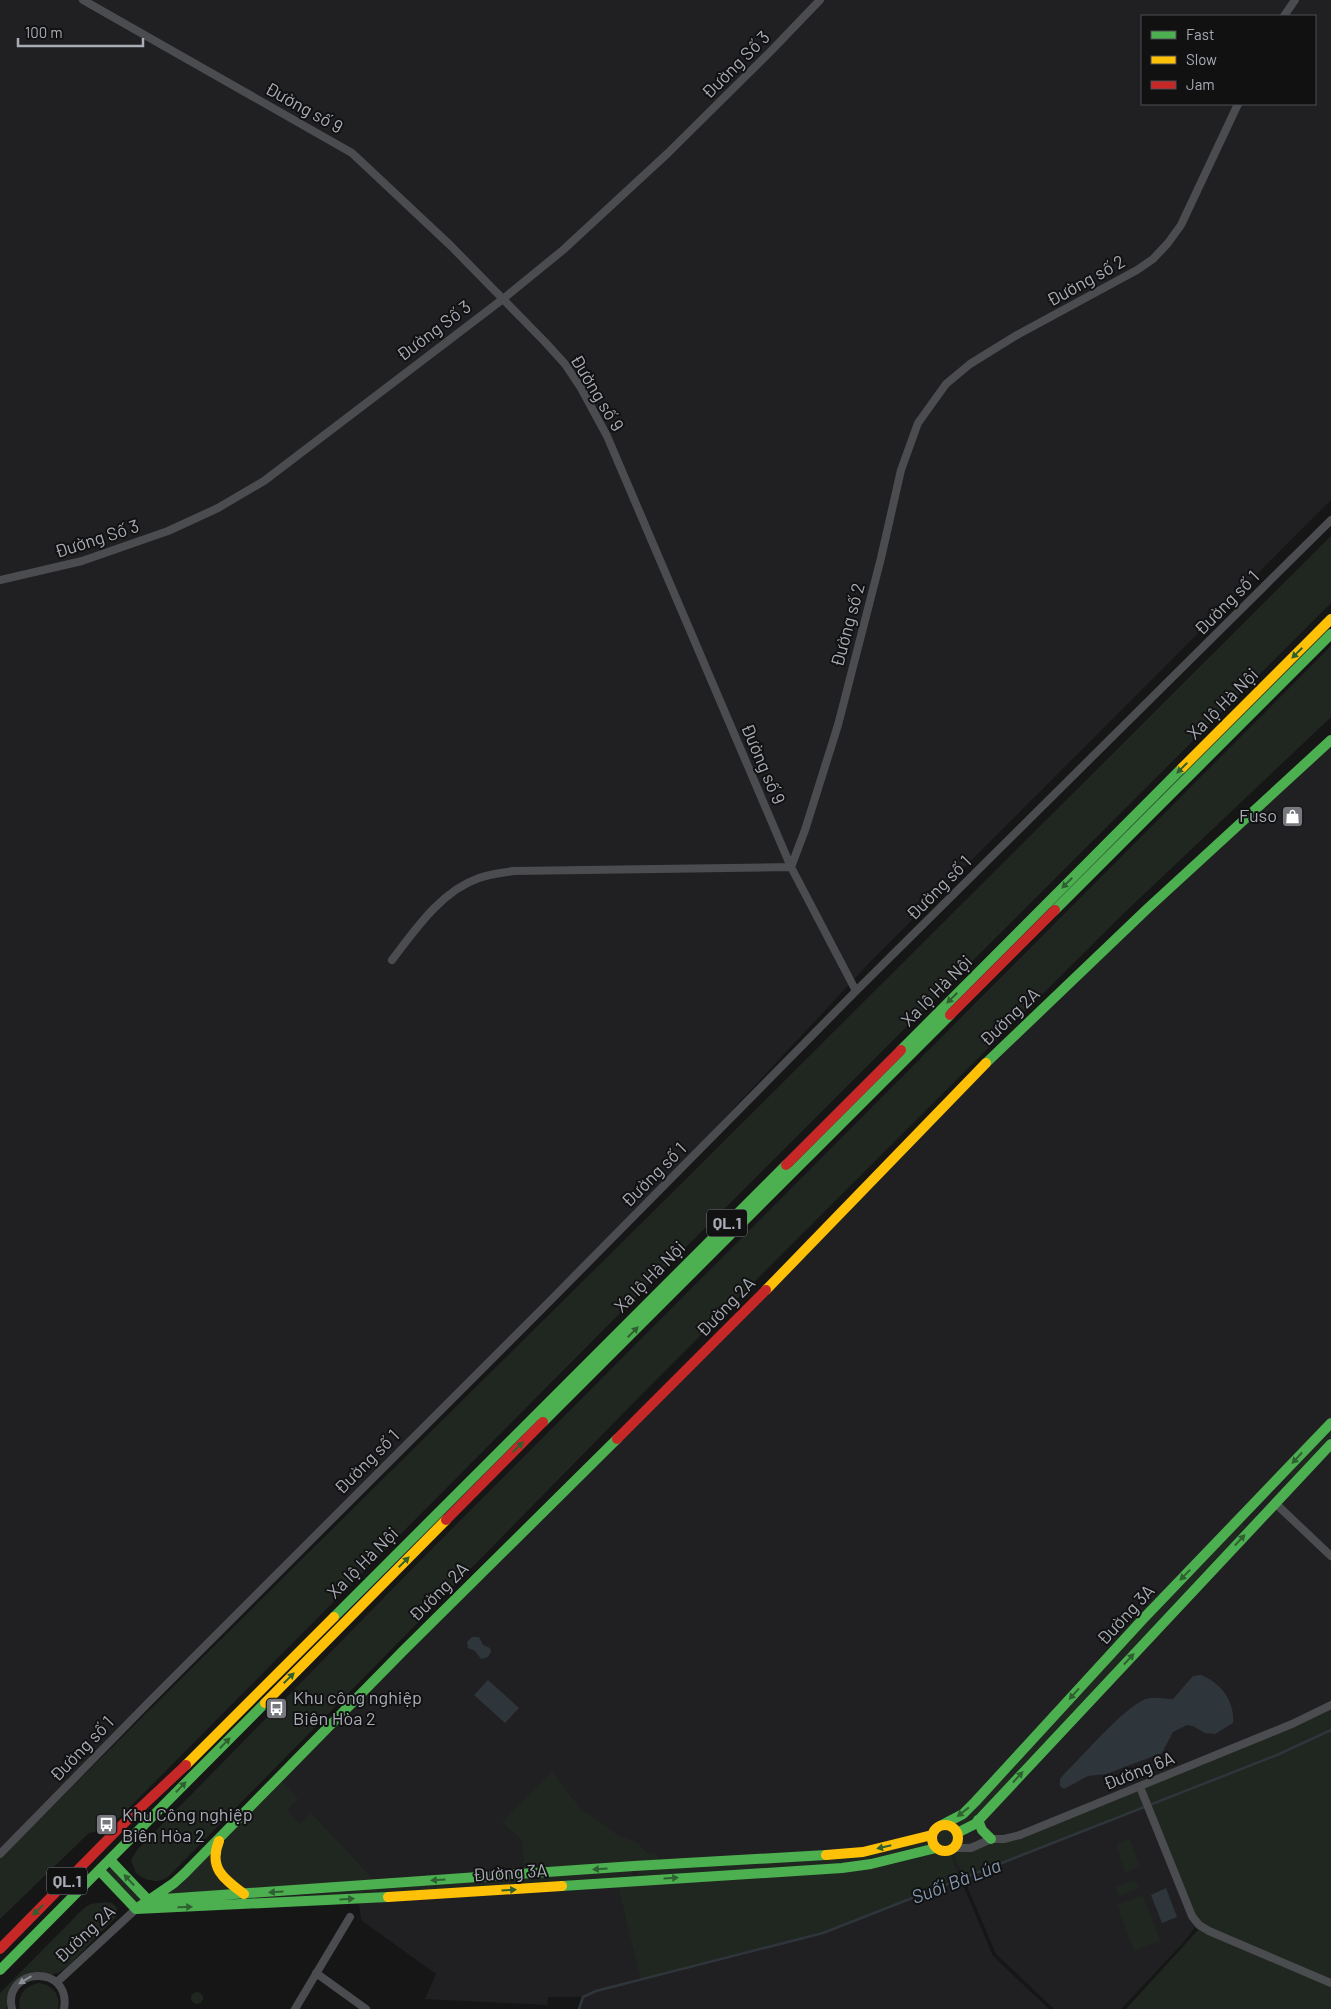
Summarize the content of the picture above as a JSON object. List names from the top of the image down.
{
  "streets": {
    "main road": [
      "Xa lộ Hà Nội",
      "Đường 2A",
      "QL.1",
      "Đường 3A"
    ],
    "street": [
      "Đường Số 3",
      "Đường số 9",
      "Đường số 2",
      "Đường số 1",
      "Đường 6A"
    ]
  },
  "crossings": [
    ["Đường Số 3", "Đường số 9"],
    ["Đường số 9", "Đường số 2"],
    ["Đường số 9", "Đường số 1"],
    ["Xa lộ Hà Nội", "QL.1"],
    ["Đường 2A", "Đường 3A"],
    ["Đường 3A", "Đường 6A"]
  ],
  "water": ["Suối Bà Lúa"],
  "places": {
    "shop": ["Fuso"],
    "bus stop": ["Khu công nghiệp Biên Hòa 2", "Khu Công nghiệp Biên Hòa 2"]
  },
  "legend": ["Fast", "Slow", "Jam"],
  "scale_bar": "100 m"
}
